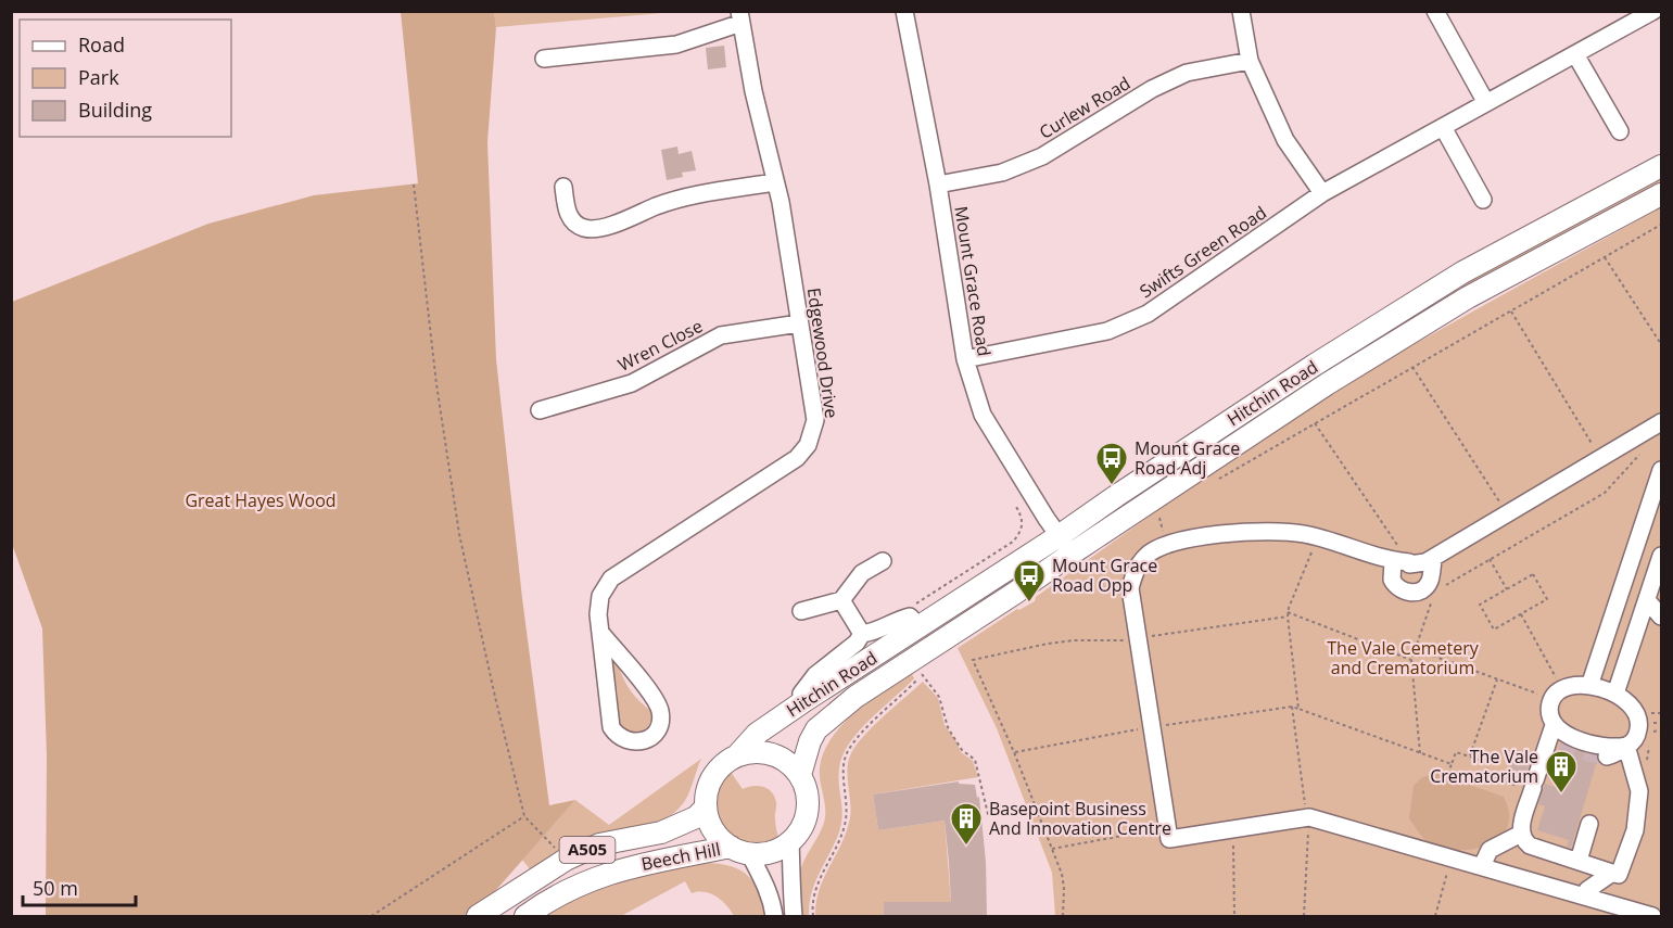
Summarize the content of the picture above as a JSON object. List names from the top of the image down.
{
  "streets": {
    "main road": ["Hitchin Road", "A505", "Beech Hill"],
    "street": [
      "Curlew Road",
      "Swifts Green Road",
      "Mount Grace Road",
      "Wren Close",
      "Edgewood Drive"
    ]
  },
  "crossings": [
    ["Curlew Road", "Mount Grace Road"],
    ["Swifts Green Road", "Mount Grace Road"],
    ["Mount Grace Road", "Hitchin Road"],
    ["Wren Close", "Edgewood Drive"],
    ["Hitchin Road", "A505"],
    ["Hitchin Road", "Beech Hill"],
    ["A505", "Beech Hill"]
  ],
  "parks": ["Great Hayes Wood", "The Vale Cemetery and Crematorium"],
  "places": {
    "bus stop": ["Mount Grace Road Adj", "Mount Grace Road Opp"],
    "building": ["The Vale Crematorium", "Basepoint Business And Innovation Centre"]
  },
  "legend": ["Road", "Park", "Building"],
  "scale_bar": "50 m"
}
